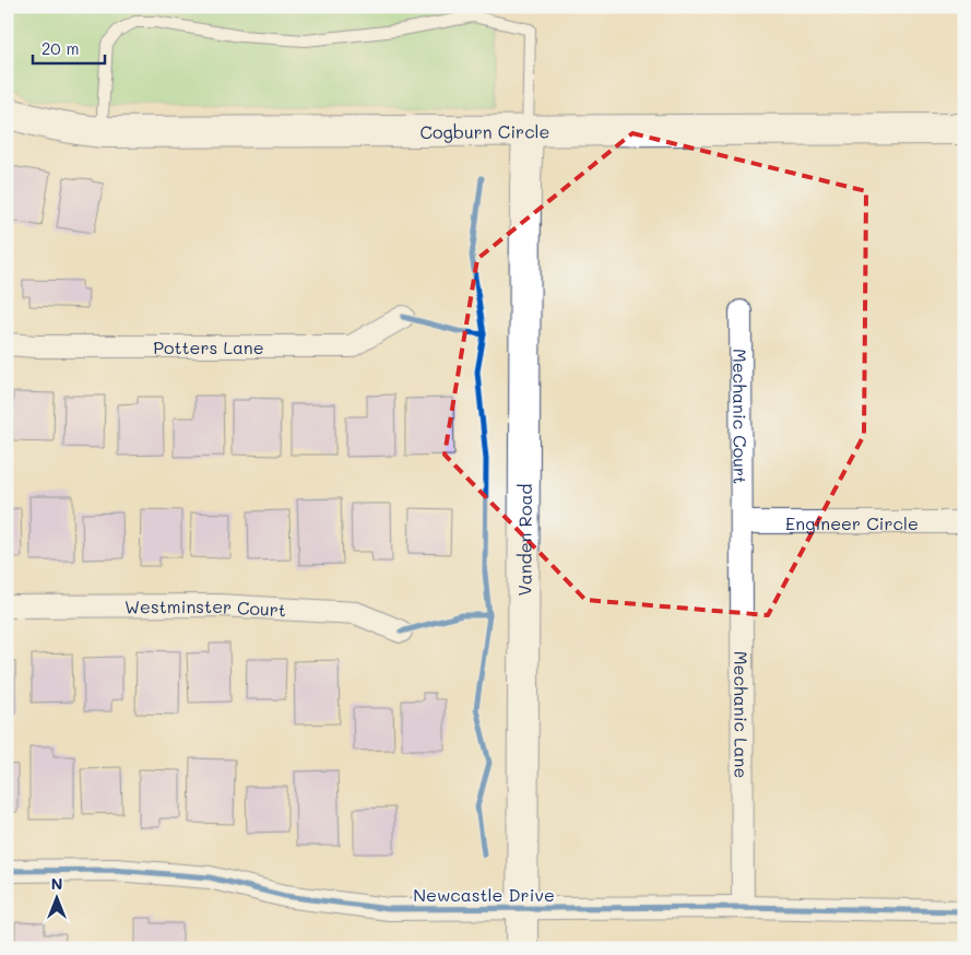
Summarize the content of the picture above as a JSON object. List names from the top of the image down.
{
  "streets": {
    "street": [
      "Cogburn Circle",
      "Potters Lane",
      "Mechanic Court",
      "Engineer Circle",
      "Vanden Road",
      "Westminster Court",
      "Mechanic Lane",
      "Newcastle Drive"
    ]
  },
  "crossings": [
    ["Cogburn Circle", "Vanden Road"],
    ["Mechanic Court", "Engineer Circle"],
    ["Mechanic Court", "Mechanic Lane"],
    ["Engineer Circle", "Mechanic Lane"],
    ["Vanden Road", "Newcastle Drive"],
    ["Mechanic Lane", "Newcastle Drive"]
  ],
  "scale_bar": "20 m",
  "north": "top"
}
